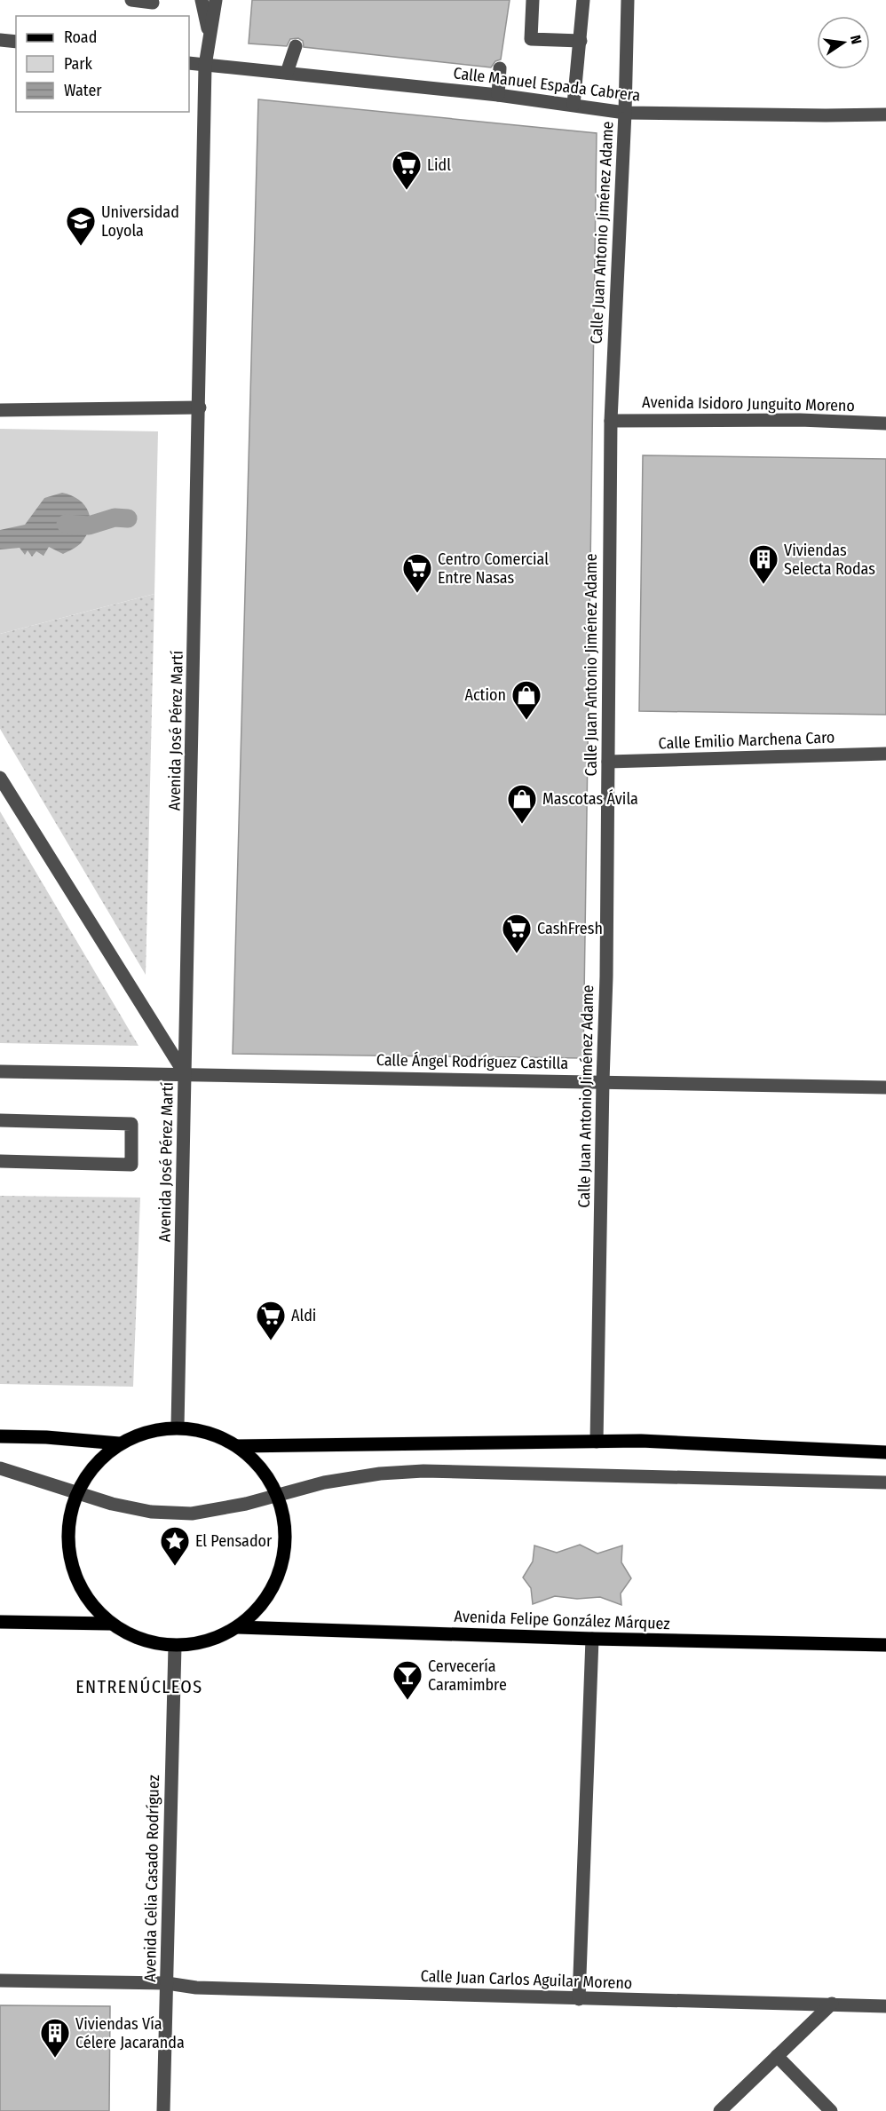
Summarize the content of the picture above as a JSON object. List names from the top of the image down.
{
  "streets": {
    "main road": ["Avenida Felipe González Márquez"],
    "street": [
      "Calle Manuel Espada Cabrera",
      "Calle Juan Antonio Jiménez Adame",
      "Avenida Isidoro Junguito Moreno",
      "Avenida José Pérez Martí",
      "Calle Emilio Marchena Caro",
      "Calle Ángel Rodríguez Castilla",
      "Avenida Celia Casado Rodríguez",
      "Calle Juan Carlos Aguilar Moreno"
    ]
  },
  "crossings": [
    ["Calle Manuel Espada Cabrera", "Calle Juan Antonio Jiménez Adame"],
    ["Calle Manuel Espada Cabrera", "Avenida José Pérez Martí"],
    ["Calle Juan Antonio Jiménez Adame", "Avenida Isidoro Junguito Moreno"],
    ["Calle Juan Antonio Jiménez Adame", "Calle Emilio Marchena Caro"],
    ["Calle Juan Antonio Jiménez Adame", "Calle Ángel Rodríguez Castilla"],
    ["Avenida José Pérez Martí", "Calle Ángel Rodríguez Castilla"],
    ["Avenida Celia Casado Rodríguez", "Calle Juan Carlos Aguilar Moreno"]
  ],
  "districts": ["ENTRENÚCLEOS"],
  "places": {
    "supermarket": [
      "Lidl",
      "Centro Comercial Entre Nasas",
      "CashFresh",
      "Aldi"
    ],
    "school or university": ["Universidad Loyola"],
    "building": ["Viviendas Selecta Rodas", "Viviendas Vía Célere Jacaranda"],
    "shop": ["Action", "Mascotas Ávila"],
    "place": ["El Pensador"],
    "bar": ["Cervecería Caramimbre"]
  },
  "legend": ["Road", "Park", "Water"],
  "north": "right"
}
